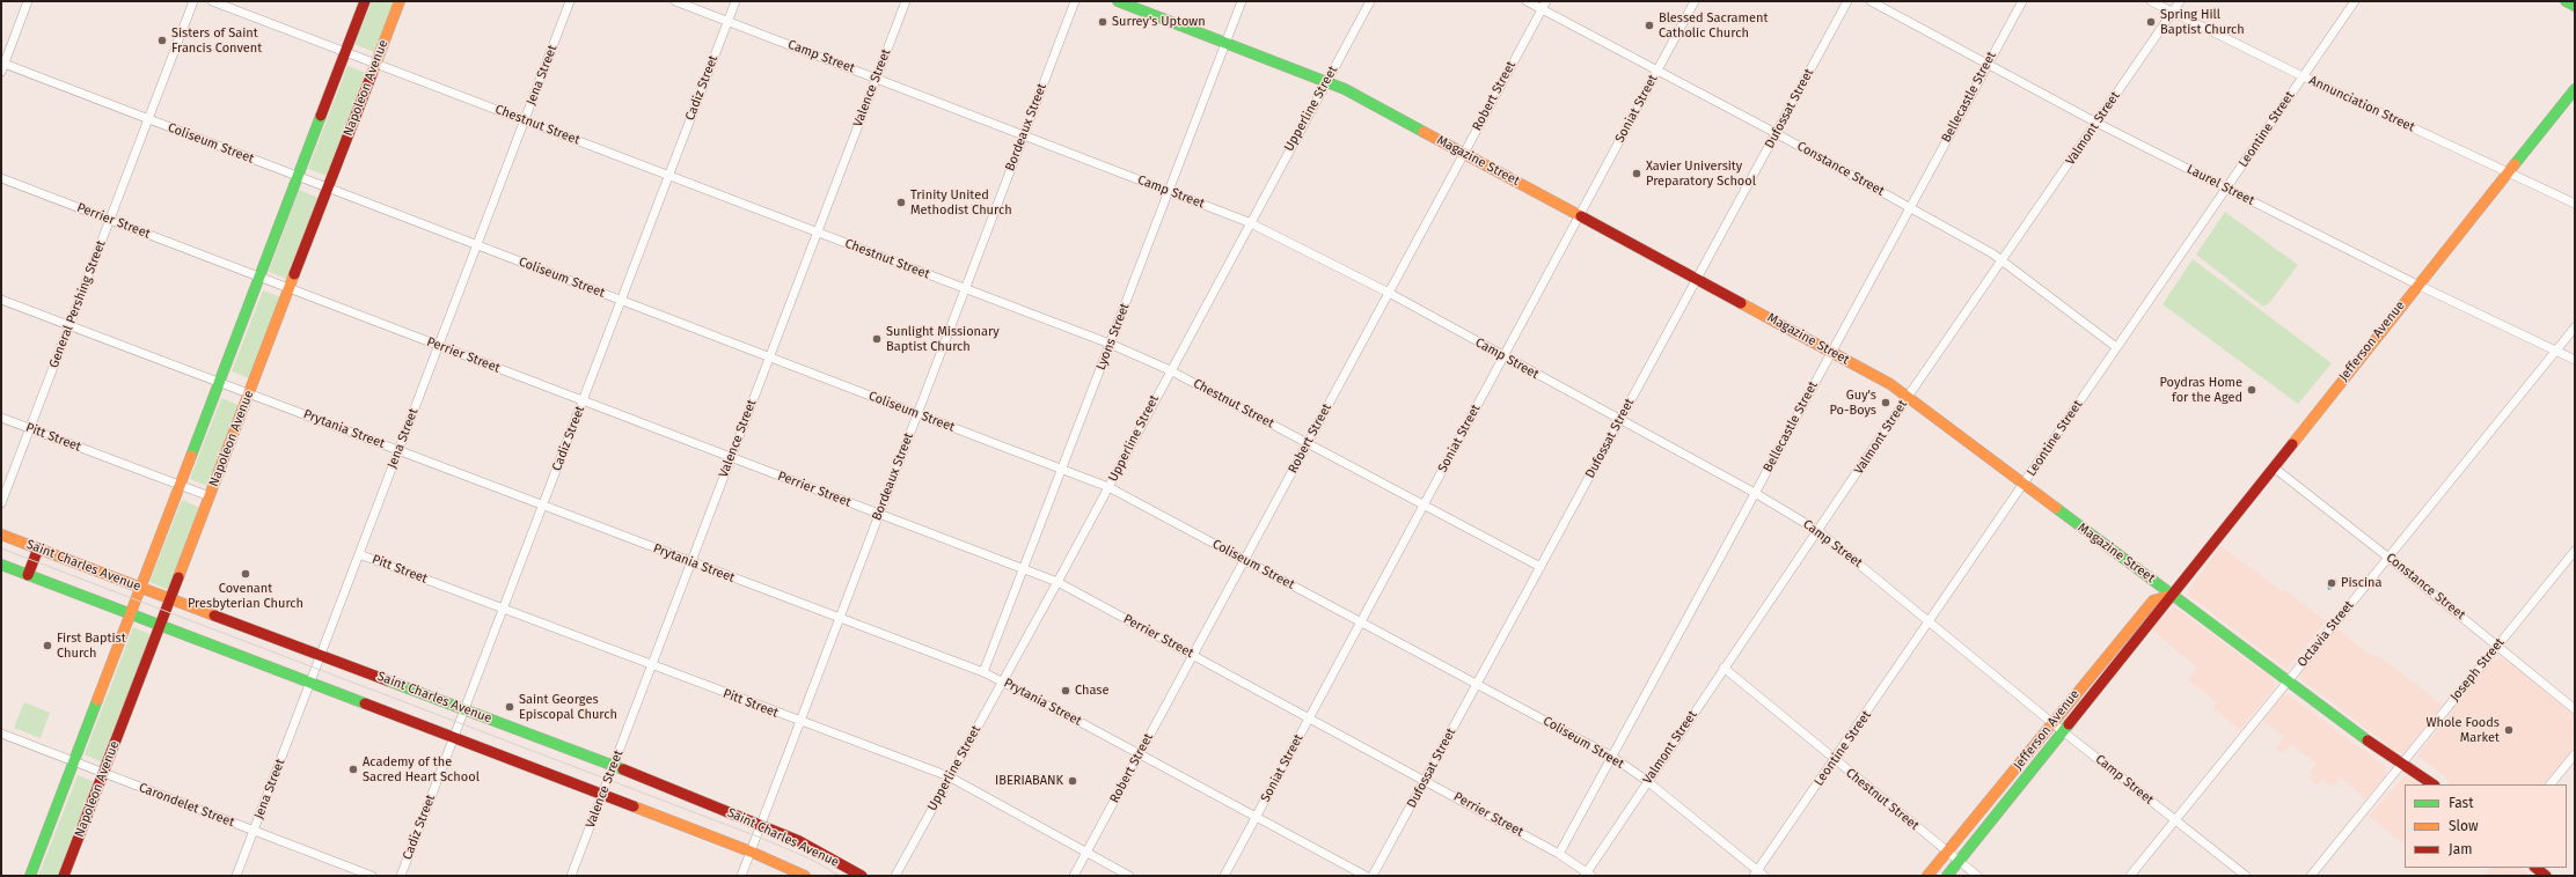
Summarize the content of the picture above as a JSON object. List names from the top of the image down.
{
  "streets": {
    "street": [
      "Camp Street",
      "Jena Street",
      "Napoleon Avenue",
      "Cadiz Street",
      "Valence Street",
      "Robert Street",
      "Bellecastle Street",
      "Annunciation Street",
      "Upperline Street",
      "Soniat Street",
      "Dufossat Street",
      "Chestnut Street",
      "Bordeaux Street",
      "Valmont Street",
      "Leontine Street",
      "Coliseum Street",
      "Magazine Street",
      "Constance Street",
      "Laurel Street",
      "Perrier Street",
      "General Pershing Street",
      "Lyons Street",
      "Jefferson Avenue",
      "Prytania Street",
      "Pitt Street",
      "Saint Charles Avenue",
      "Octavia Street",
      "Joseph Street",
      "Carondelet Street"
    ]
  },
  "crossings": [
    ["Camp Street", "Cadiz Street"],
    ["Camp Street", "Valence Street"],
    ["Camp Street", "Robert Street"],
    ["Camp Street", "Bellecastle Street"],
    ["Camp Street", "Upperline Street"],
    ["Camp Street", "Soniat Street"],
    ["Camp Street", "Dufossat Street"],
    ["Camp Street", "Bordeaux Street"],
    ["Camp Street", "Valmont Street"],
    ["Camp Street", "Leontine Street"],
    ["Camp Street", "Lyons Street"],
    ["Camp Street", "Jefferson Avenue"],
    ["Camp Street", "Octavia Street"],
    ["Jena Street", "Chestnut Street"],
    ["Jena Street", "Coliseum Street"],
    ["Jena Street", "Perrier Street"],
    ["Jena Street", "Prytania Street"],
    ["Jena Street", "Pitt Street"],
    ["Jena Street", "Saint Charles Avenue"],
    ["Jena Street", "Carondelet Street"],
    ["Napoleon Avenue", "Chestnut Street"],
    ["Napoleon Avenue", "Coliseum Street"],
    ["Napoleon Avenue", "Perrier Street"],
    ["Napoleon Avenue", "Prytania Street"],
    ["Napoleon Avenue", "Pitt Street"],
    ["Napoleon Avenue", "Saint Charles Avenue"],
    ["Napoleon Avenue", "Carondelet Street"],
    ["Cadiz Street", "Chestnut Street"],
    ["Cadiz Street", "Coliseum Street"],
    ["Cadiz Street", "Perrier Street"],
    ["Cadiz Street", "Prytania Street"],
    ["Cadiz Street", "Pitt Street"],
    ["Cadiz Street", "Saint Charles Avenue"],
    ["Valence Street", "Chestnut Street"],
    ["Valence Street", "Coliseum Street"],
    ["Valence Street", "Perrier Street"],
    ["Valence Street", "Prytania Street"],
    ["Valence Street", "Pitt Street"],
    ["Valence Street", "Saint Charles Avenue"],
    ["Robert Street", "Chestnut Street"],
    ["Robert Street", "Coliseum Street"],
    ["Robert Street", "Magazine Street"],
    ["Robert Street", "Constance Street"],
    ["Robert Street", "Perrier Street"],
    ["Robert Street", "Prytania Street"],
    ["Robert Street", "Pitt Street"],
    ["Bellecastle Street", "Coliseum Street"],
    ["Bellecastle Street", "Magazine Street"],
    ["Bellecastle Street", "Constance Street"],
    ["Bellecastle Street", "Laurel Street"],
    ["Bellecastle Street", "Perrier Street"],
    ["Annunciation Street", "Valmont Street"],
    ["Annunciation Street", "Leontine Street"],
    ["Annunciation Street", "Jefferson Avenue"],
    ["Upperline Street", "Chestnut Street"],
    ["Upperline Street", "Coliseum Street"],
    ["Upperline Street", "Magazine Street"],
    ["Upperline Street", "Perrier Street"],
    ["Upperline Street", "Prytania Street"],
    ["Upperline Street", "Pitt Street"],
    ["Soniat Street", "Chestnut Street"],
    ["Soniat Street", "Coliseum Street"],
    ["Soniat Street", "Magazine Street"],
    ["Soniat Street", "Constance Street"],
    ["Soniat Street", "Perrier Street"],
    ["Soniat Street", "Prytania Street"],
    ["Dufossat Street", "Chestnut Street"],
    ["Dufossat Street", "Coliseum Street"],
    ["Dufossat Street", "Magazine Street"],
    ["Dufossat Street", "Constance Street"],
    ["Dufossat Street", "Perrier Street"],
    ["Chestnut Street", "Bordeaux Street"],
    ["Chestnut Street", "Valmont Street"],
    ["Chestnut Street", "Leontine Street"],
    ["Chestnut Street", "Lyons Street"],
    ["Chestnut Street", "Jefferson Avenue"],
    ["Bordeaux Street", "Coliseum Street"],
    ["Bordeaux Street", "Perrier Street"],
    ["Bordeaux Street", "Prytania Street"],
    ["Bordeaux Street", "Pitt Street"],
    ["Bordeaux Street", "Saint Charles Avenue"],
    ["Valmont Street", "Coliseum Street"],
    ["Valmont Street", "Magazine Street"],
    ["Valmont Street", "Constance Street"],
    ["Valmont Street", "Laurel Street"],
    ["Valmont Street", "Perrier Street"],
    ["Leontine Street", "Coliseum Street"],
    ["Leontine Street", "Magazine Street"],
    ["Leontine Street", "Constance Street"],
    ["Leontine Street", "Laurel Street"],
    ["Coliseum Street", "General Pershing Street"],
    ["Coliseum Street", "Lyons Street"],
    ["Magazine Street", "Lyons Street"],
    ["Magazine Street", "Jefferson Avenue"],
    ["Magazine Street", "Octavia Street"],
    ["Magazine Street", "Joseph Street"],
    ["Constance Street", "Jefferson Avenue"],
    ["Constance Street", "Octavia Street"],
    ["Constance Street", "Joseph Street"],
    ["Laurel Street", "Jefferson Avenue"],
    ["Laurel Street", "Octavia Street"],
    ["Perrier Street", "General Pershing Street"],
    ["Perrier Street", "Lyons Street"],
    ["General Pershing Street", "Prytania Street"],
    ["General Pershing Street", "Pitt Street"],
    ["Lyons Street", "Prytania Street"]
  ],
  "places": [
    "Surrey's Uptown",
    "Spring Hill Baptist Church",
    "Blessed Sacrament Catholic Church",
    "Sisters of Saint Francis Convent",
    "Xavier University Preparatory School",
    "Trinity United Methodist Church",
    "Sunlight Missionary Baptist Church",
    "Poydras Home for the Aged",
    "Guy's Po-Boys",
    "Covenant Presbyterian Church",
    "Piscina",
    "First Baptist Church",
    "Chase",
    "Saint Georges Episcopal Church",
    "Whole Foods Market",
    "Academy of the Sacred Heart School",
    "IBERIABANK"
  ],
  "legend": ["Fast", "Slow", "Jam"]
}
